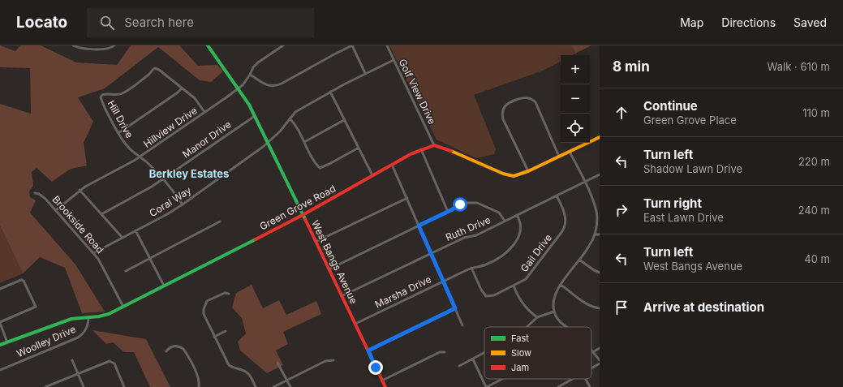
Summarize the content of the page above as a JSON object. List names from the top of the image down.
{
  "streets": {
    "street": [
      "Golf View Drive",
      "Hill Drive",
      "Hillview Drive",
      "Manor Drive",
      "Coral Way",
      "Green Grove Road",
      "Brookside Road",
      "Ruth Drive",
      "Gail Drive",
      "West Bangs Avenue",
      "Marsha Drive",
      "Woolley Drive"
    ]
  },
  "crossings": [
    ["Golf View Drive", "Coral Way"],
    ["Golf View Drive", "Green Grove Road"],
    ["Hill Drive", "Hillview Drive"],
    ["Hill Drive", "Manor Drive"],
    ["Hill Drive", "Coral Way"],
    ["Hillview Drive", "Brookside Road"],
    ["Hillview Drive", "West Bangs Avenue"],
    ["Manor Drive", "West Bangs Avenue"],
    ["Coral Way", "Brookside Road"],
    ["Coral Way", "West Bangs Avenue"],
    ["Green Grove Road", "Brookside Road"],
    ["Green Grove Road", "West Bangs Avenue"],
    ["Green Grove Road", "Woolley Drive"],
    ["Ruth Drive", "Gail Drive"],
    ["Ruth Drive", "West Bangs Avenue"],
    ["Ruth Drive", "Marsha Drive"],
    ["Gail Drive", "Marsha Drive"],
    ["West Bangs Avenue", "Marsha Drive"]
  ],
  "districts": ["Berkley Estates"],
  "legend": ["Fast", "Slow", "Jam"],
  "page": {
    "header": "Locato",
    "search": "Search here",
    "nav": ["Map", "Directions", "Saved"],
    "heading": ["8 min", "Walk · 610 m"],
    "map_buttons": ["+", "−"],
    "list": [
      ["Continue", "Green Grove Place", "110 m"],
      ["Turn left", "Shadow Lawn Drive", "220 m"],
      ["Turn right", "East Lawn Drive", "240 m"],
      ["Turn left", "West Bangs Avenue", "40 m"],
      "Arrive at destination"
    ]
  }
}
